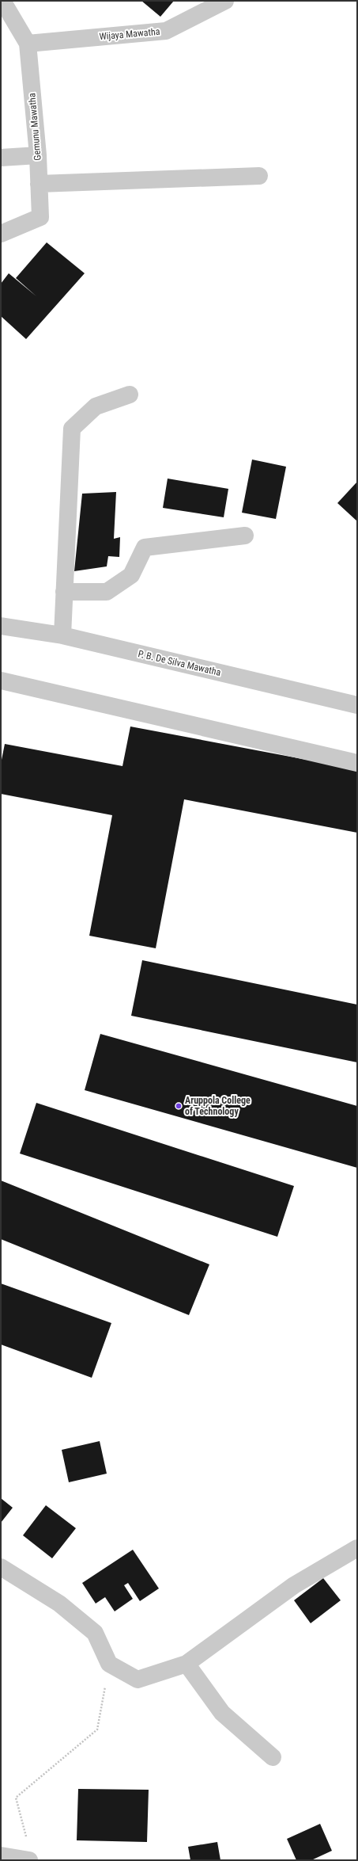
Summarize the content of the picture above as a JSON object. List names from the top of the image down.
{
  "streets": {
    "street": ["Wijaya Mawatha", "Gemunu Mawatha", "P. B. De Silva Mawatha"]
  },
  "crossings": [
    ["Wijaya Mawatha", "Gemunu Mawatha"]
  ],
  "places": ["Aruppola College of Technology"]
}
